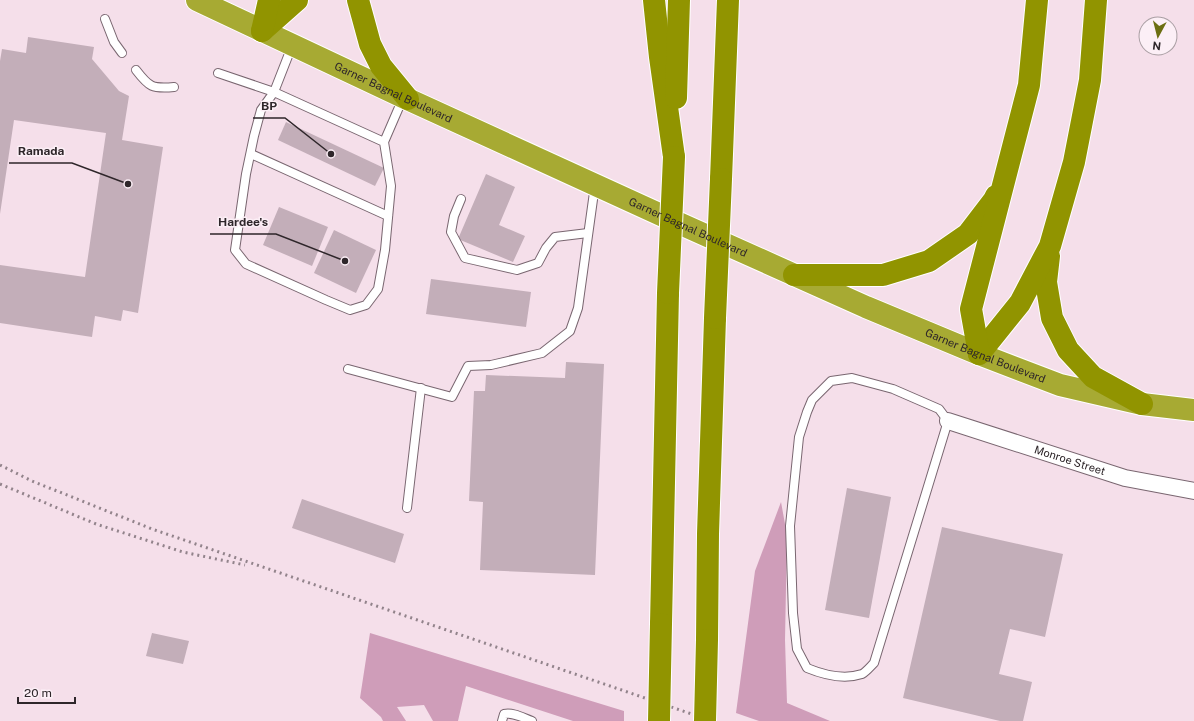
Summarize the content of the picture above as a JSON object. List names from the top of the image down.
{
  "streets": {
    "highway": ["Garner Bagnal Boulevard"],
    "street": ["Monroe Street"]
  },
  "places": ["BP", "Ramada", "Hardee's"],
  "scale_bar": "20 m",
  "north": "bottom"
}
